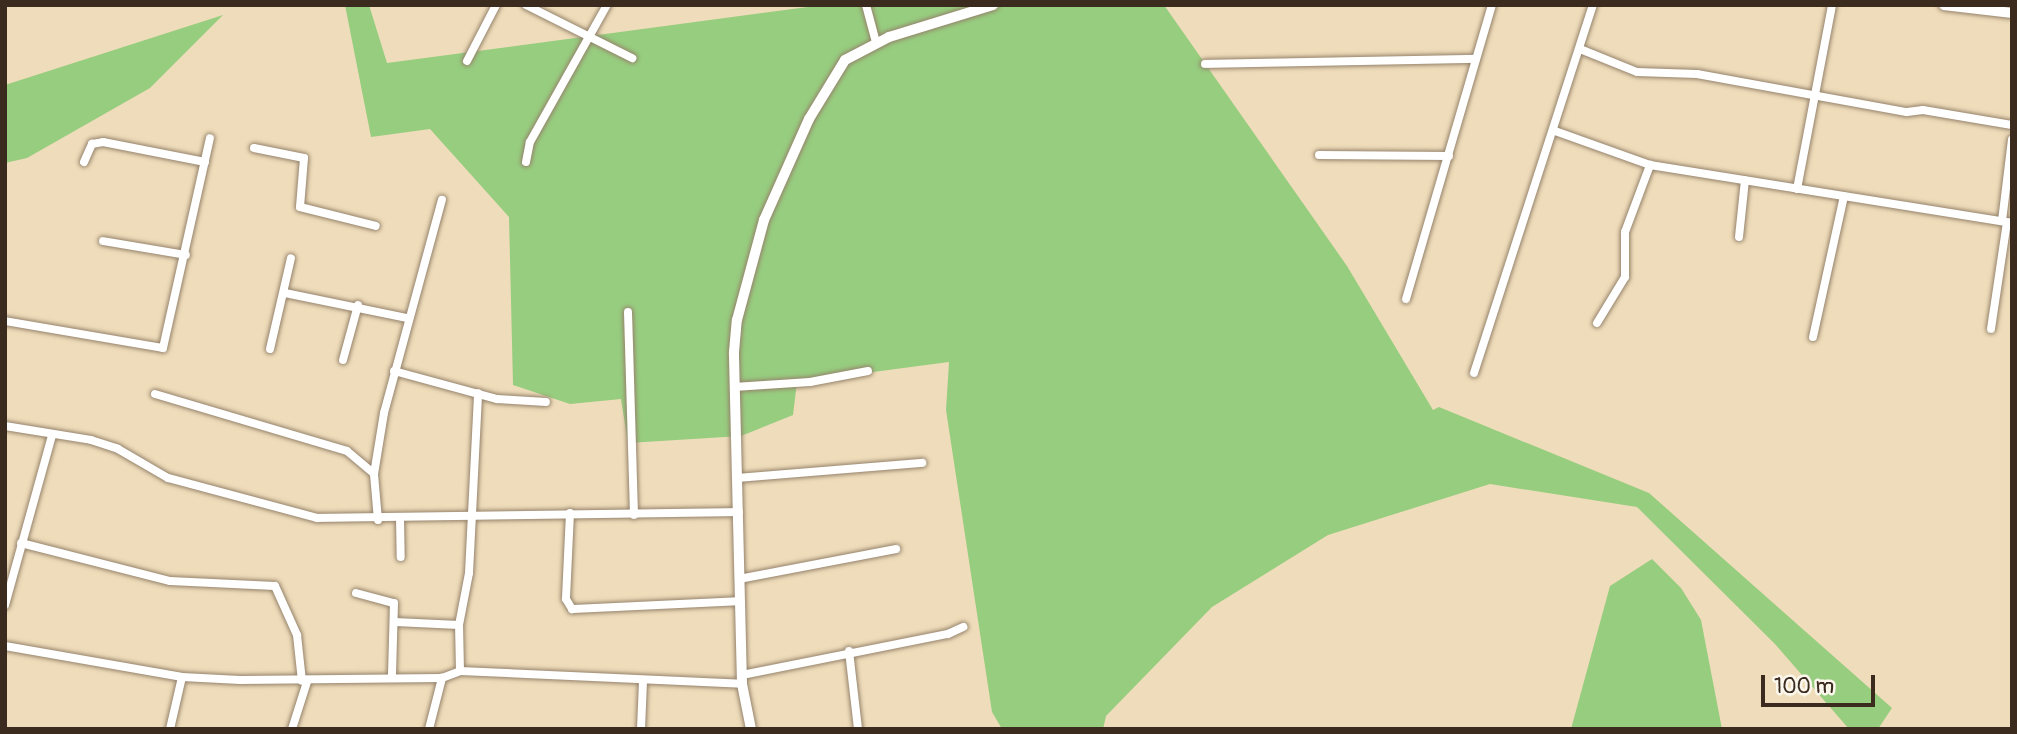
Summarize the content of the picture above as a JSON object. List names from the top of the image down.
{
  "scale_bar": "100 m"
}
